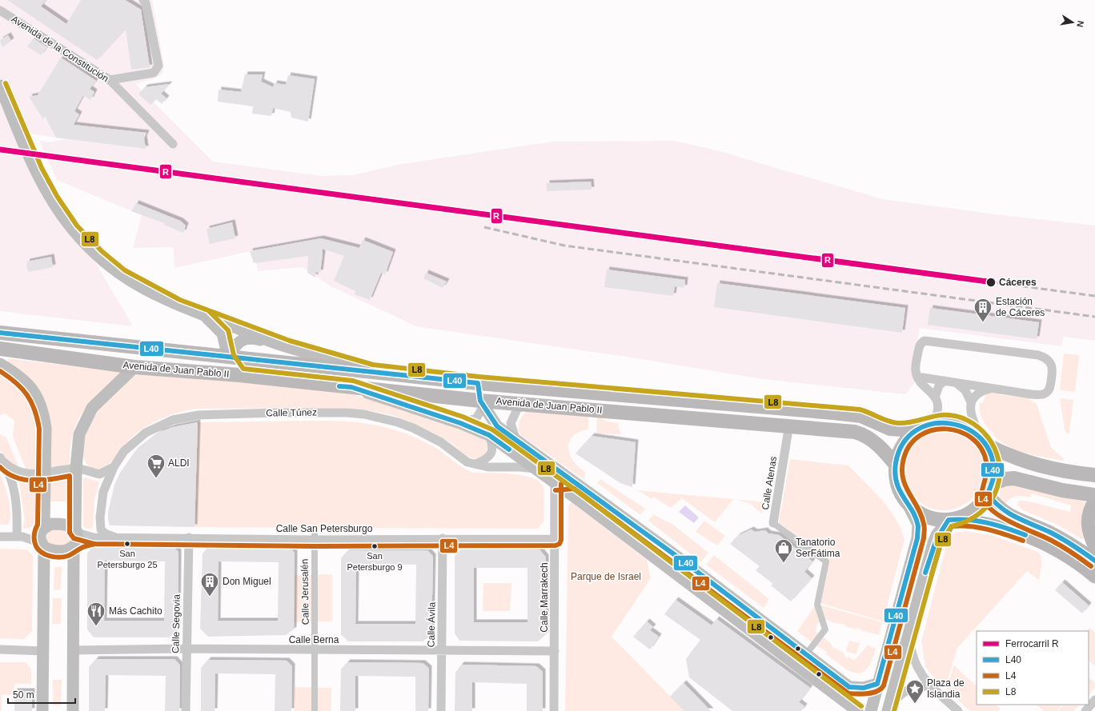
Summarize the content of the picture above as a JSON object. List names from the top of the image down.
{
  "streets": {
    "highway": ["Avenida de Juan Pablo II"],
    "street": [
      "Avenida de la Constitución",
      "Calle Túnez",
      "Calle Atenas",
      "Calle San Petersburgo",
      "Calle Jerusalén",
      "Calle Marrakech",
      "Calle Segovia",
      "Calle Ávila",
      "Calle Berna"
    ]
  },
  "crossings": [
    ["Calle Túnez", "Calle San Petersburgo"],
    ["Calle San Petersburgo", "Calle Jerusalén"],
    ["Calle San Petersburgo", "Calle Marrakech"],
    ["Calle San Petersburgo", "Calle Segovia"],
    ["Calle San Petersburgo", "Calle Ávila"],
    ["Calle Jerusalén", "Calle Berna"],
    ["Calle Marrakech", "Calle Berna"],
    ["Calle Segovia", "Calle Berna"],
    ["Calle Ávila", "Calle Berna"]
  ],
  "parks": ["Parque de Israel"],
  "places": {
    "other": ["Cáceres", "San Petersburgo 25", "San Petersburgo 9"],
    "building": ["Estación de Cáceres", "Don Miguel"],
    "supermarket": ["ALDI"],
    "shop": ["Tanatorio SerFátima"],
    "restaurant": ["Más Cachito"],
    "place": ["Plaza de Islandia"]
  },
  "lines": [
    "transit line L8",
    "rail line R",
    "transit line L40",
    "transit line L4"
  ],
  "legend": [
    "Ferrocarril R",
    "L40",
    "L4",
    "L8"
  ],
  "scale_bar": "50 m",
  "north": "right"
}
